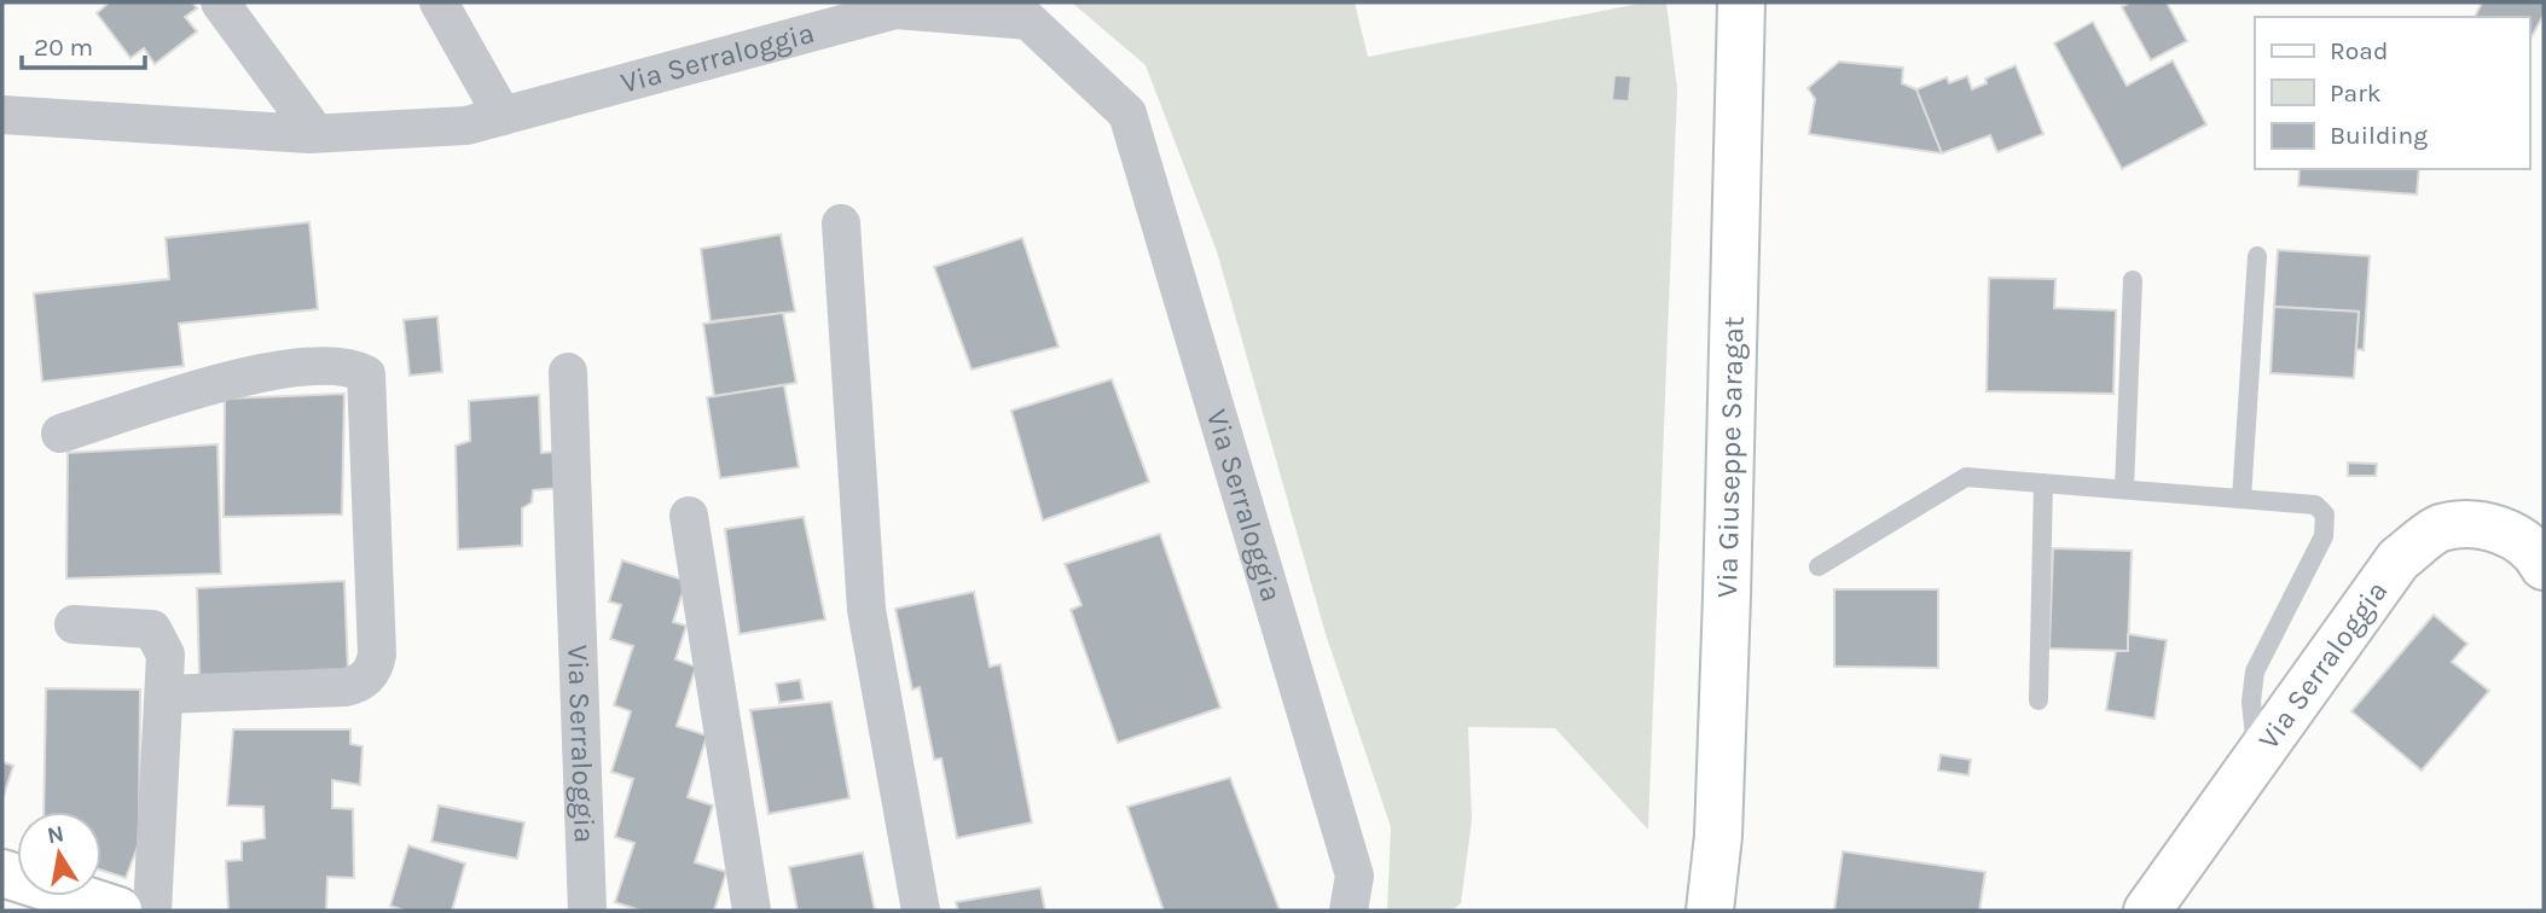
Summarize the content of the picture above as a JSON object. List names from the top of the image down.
{
  "streets": {
    "street": ["Via Serraloggia", "Via Giuseppe Saragat"]
  },
  "legend": ["Road", "Park", "Building"],
  "scale_bar": "20 m",
  "north": "top"
}
